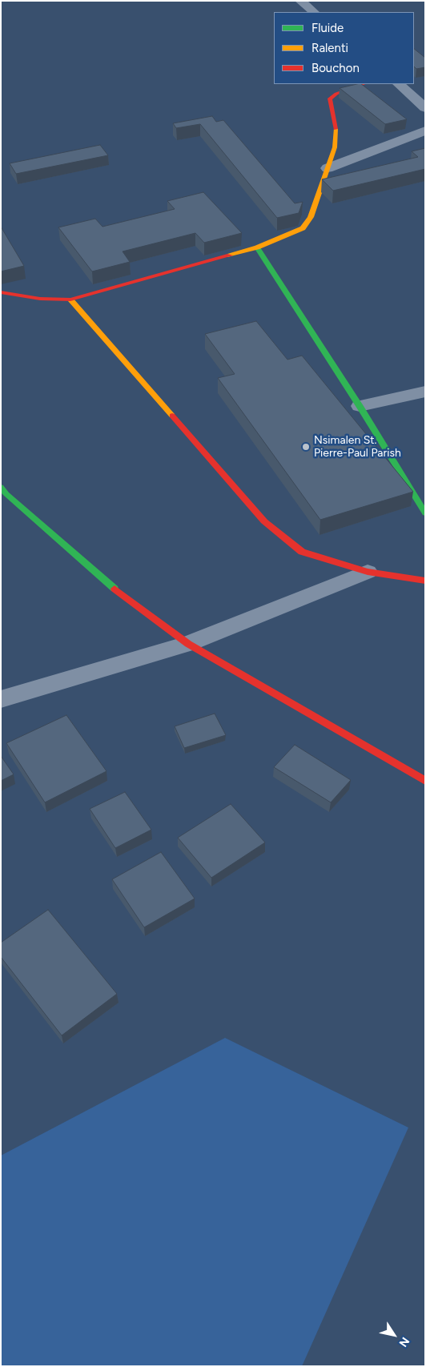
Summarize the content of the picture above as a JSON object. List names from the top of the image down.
{
  "places": ["Nsimalen St. Pierre-Paul Parish"],
  "legend": ["Fluide", "Ralenti", "Bouchon"],
  "north": "bottom right"
}
